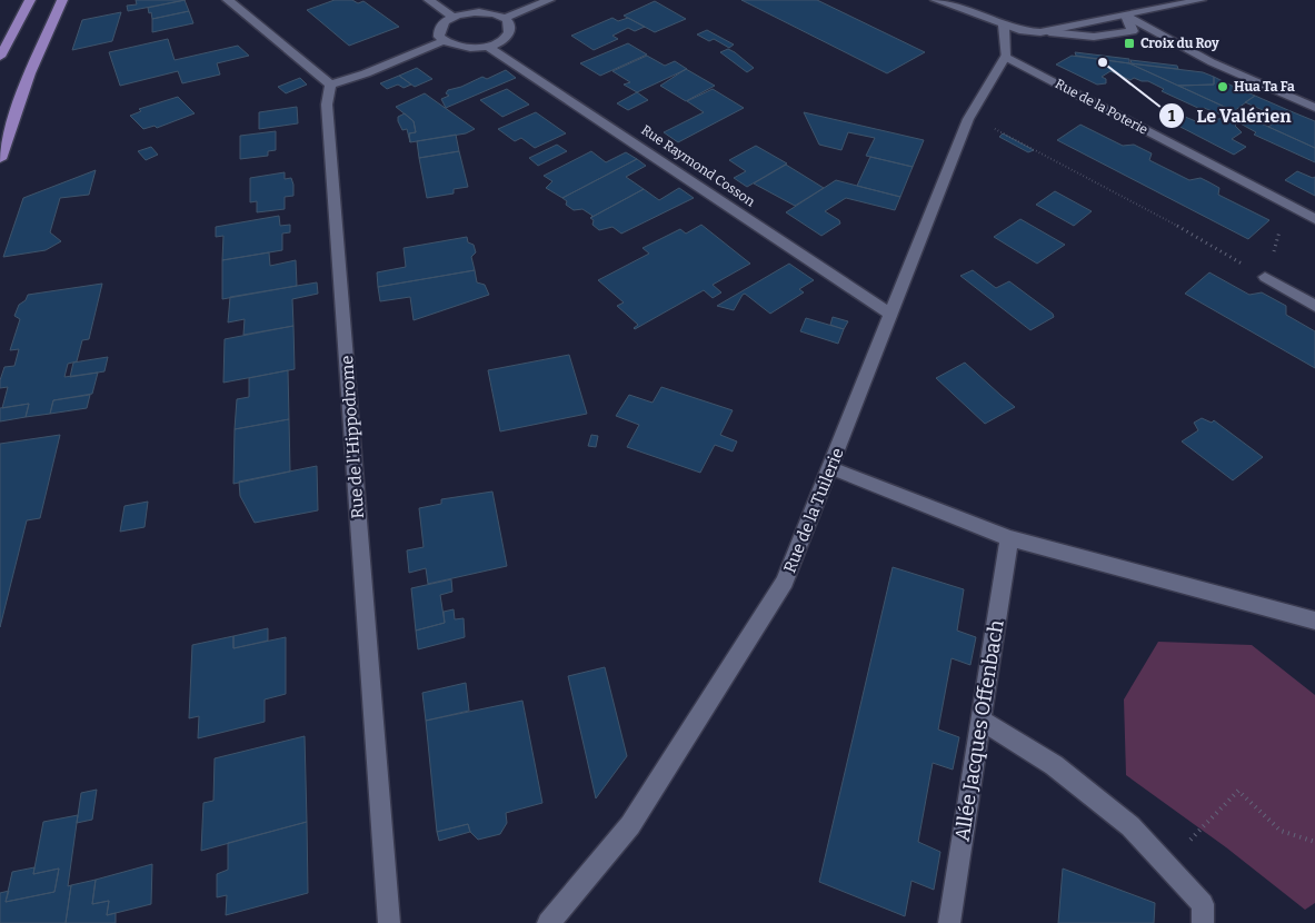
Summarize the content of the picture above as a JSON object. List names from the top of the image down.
{
  "streets": {
    "street": [
      "Rue de la Poterie",
      "Rue Raymond Cosson",
      "Rue de l'Hippodrome",
      "Rue de la Tuilerie",
      "Allée Jacques Offenbach"
    ]
  },
  "crossings": [
    ["Rue de la Poterie", "Rue de la Tuilerie"],
    ["Rue Raymond Cosson", "Rue de la Tuilerie"]
  ],
  "places": {
    "transit": ["Croix du Roy"],
    "other": ["Le Valérien", "Hua Ta Fa"]
  }
}
